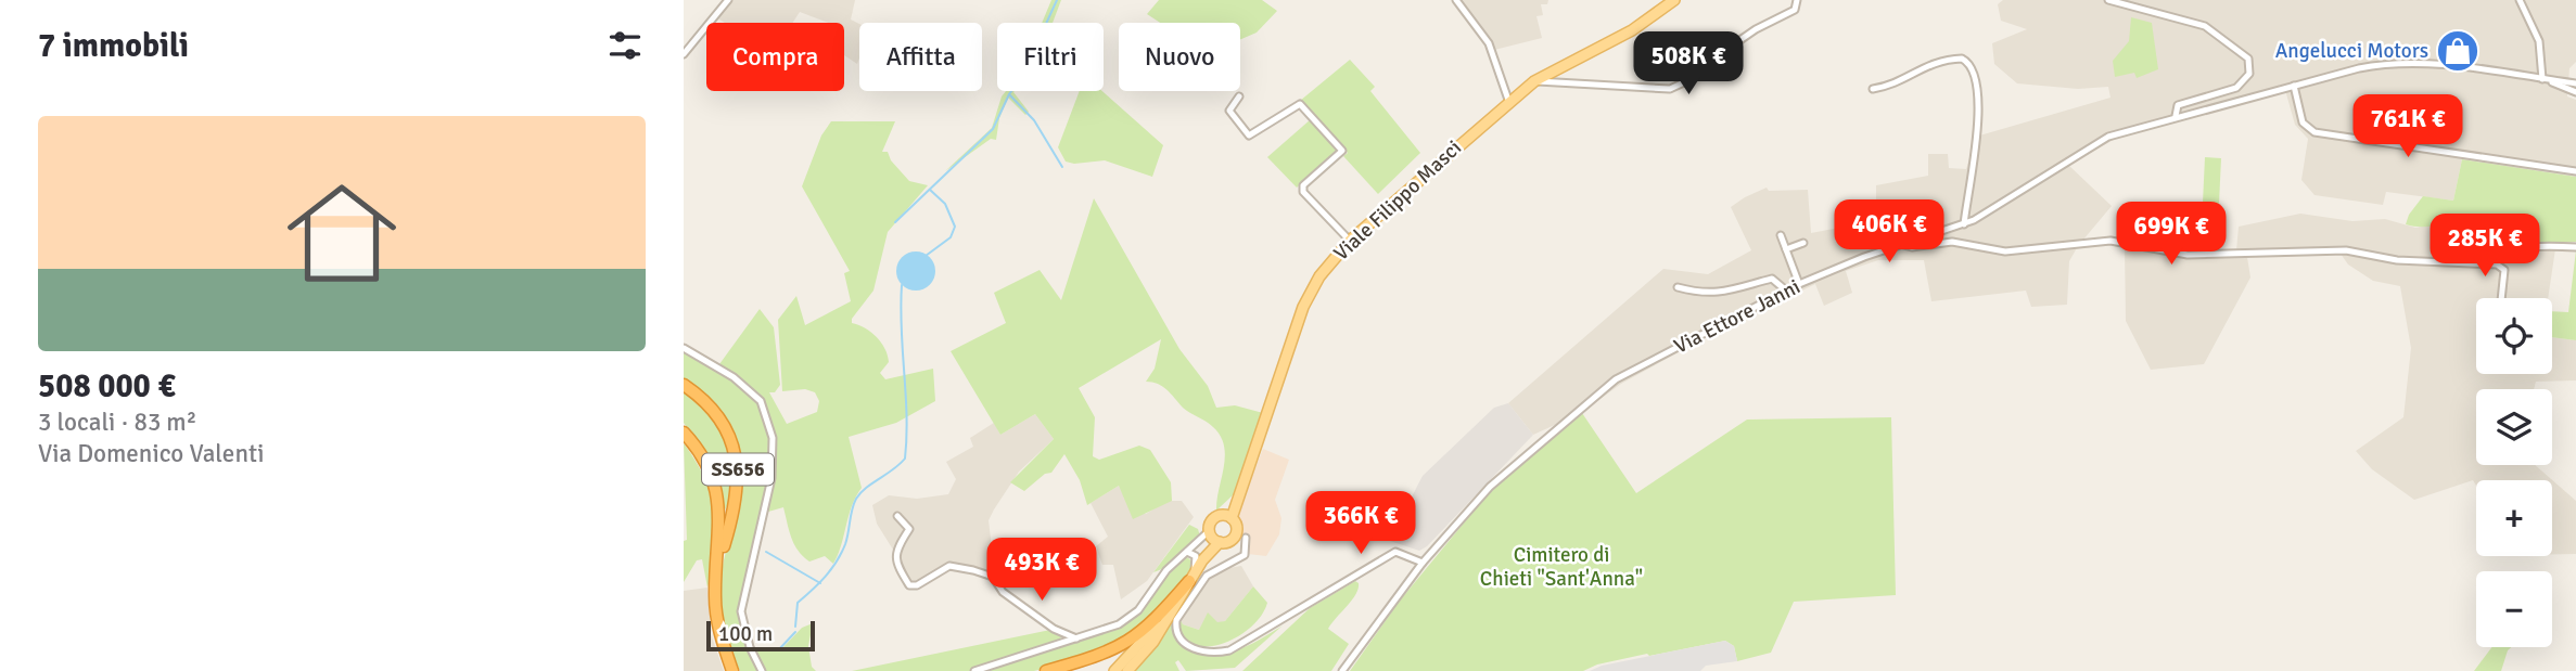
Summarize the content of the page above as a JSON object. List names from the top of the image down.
{
  "streets": {
    "highway": ["SS656"],
    "main road": ["Viale Filippo Masci"],
    "street": ["Via Ettore Janni"]
  },
  "parks": ["Cimitero di Chieti \"Sant'Anna\""],
  "places": {
    "shop": ["Angelucci Motors"]
  },
  "scale_bar": "100 m",
  "page": {
    "heading": "7 immobili",
    "chip": [
      "Compra",
      "Affitta",
      "Filtri",
      "Nuovo"
    ],
    "price": [
      "508K €",
      "761K €",
      "406K €",
      "699K €",
      "285K €",
      "366K €",
      "493K €"
    ],
    "list": [
      {
        "name": "508 000 €",
        "note": "3 locali · 83 m² · Via Domenico Valenti"
      }
    ],
    "map_buttons": ["+", "−"],
    "scale": "100 m"
  }
}
